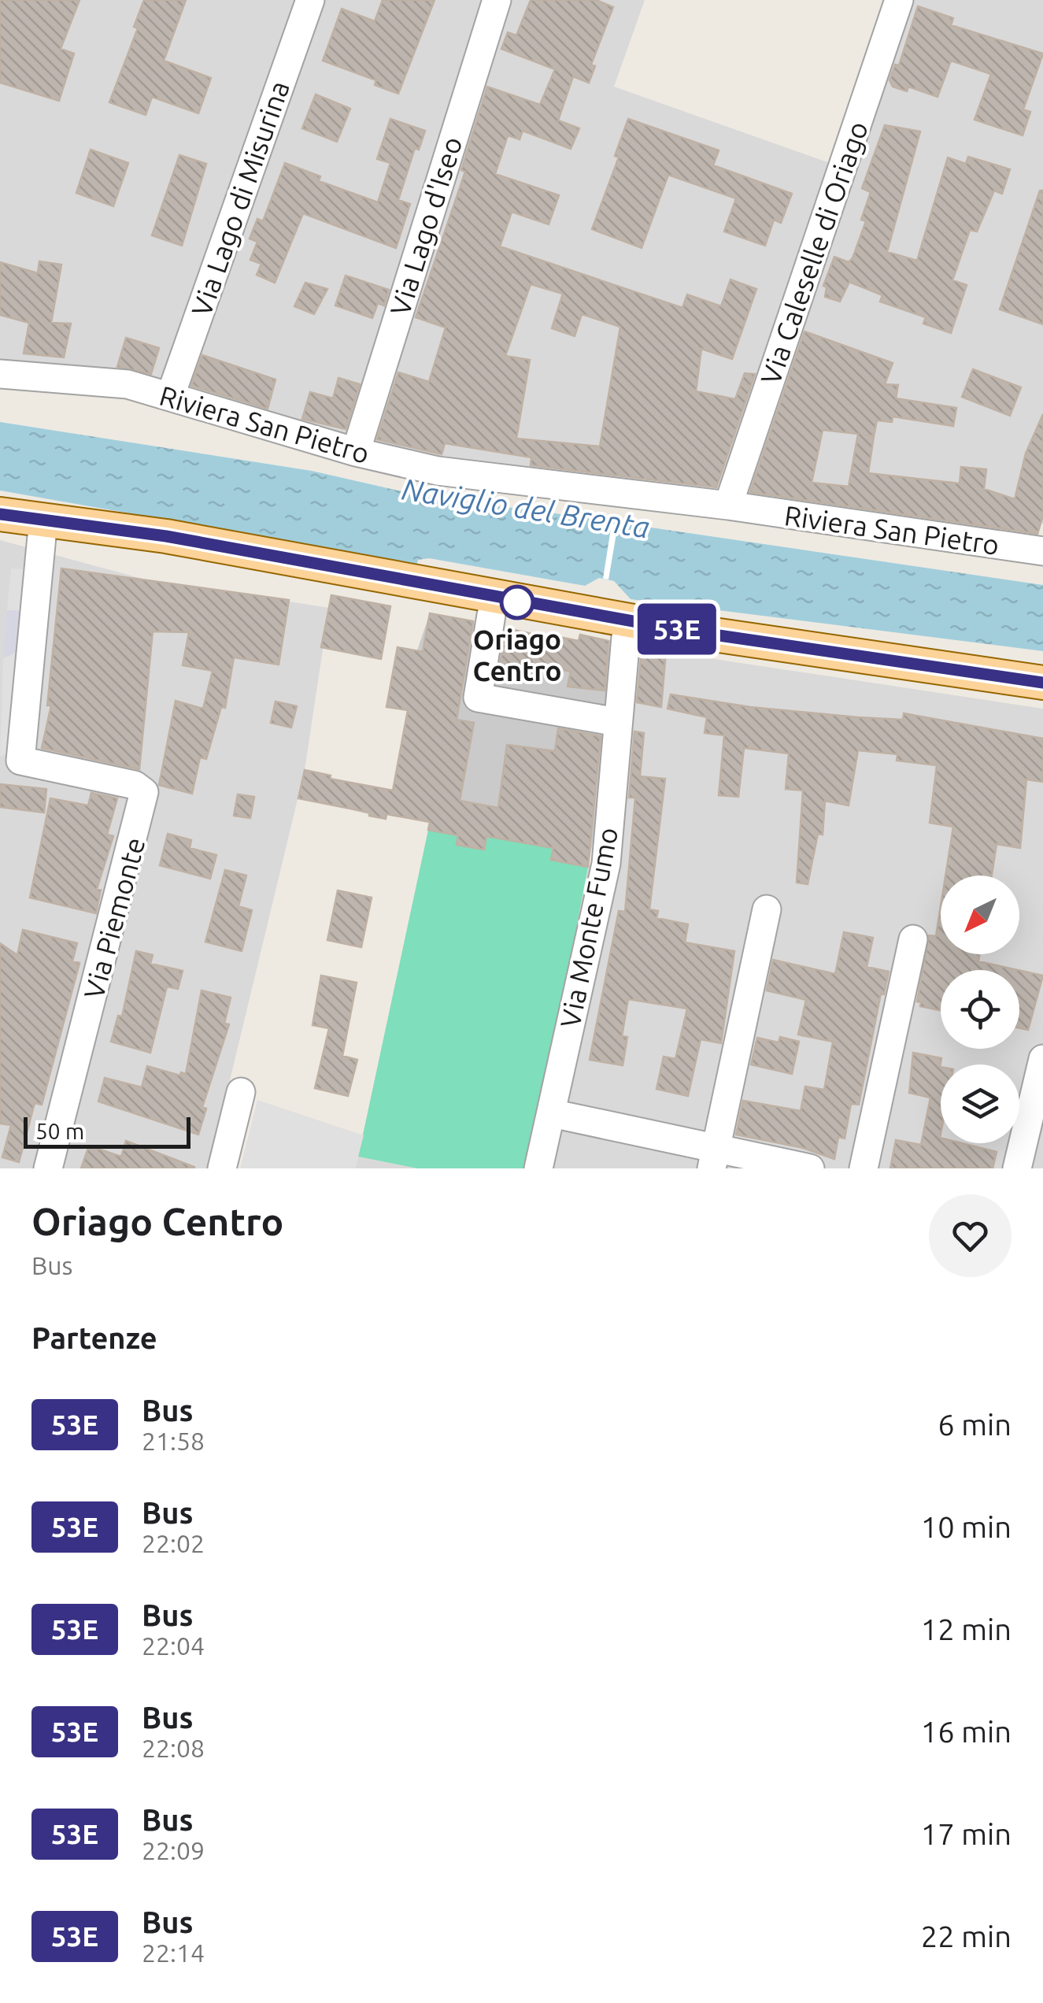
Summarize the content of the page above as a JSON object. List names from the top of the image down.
{
  "streets": {
    "street": [
      "Via Lago di Misurina",
      "Via Lago d'Iseo",
      "Via Caleselle di Oriago",
      "Riviera San Pietro",
      "Via Piemonte",
      "Via Monte Fumo"
    ]
  },
  "crossings": [
    ["Via Lago di Misurina", "Riviera San Pietro"],
    ["Via Lago d'Iseo", "Riviera San Pietro"],
    ["Via Caleselle di Oriago", "Riviera San Pietro"]
  ],
  "water": ["Naviglio del Brenta"],
  "places": ["Oriago Centro"],
  "lines": ["bus line 53E"],
  "scale_bar": "50 m",
  "north": "bottom left",
  "page": {
    "on_map": "53E",
    "scale": "50 m",
    "heading": [
      ["Oriago Centro", "Bus"],
      "Partenze"
    ],
    "list": [
      {
        "mark": "53E",
        "name": "Bus",
        "note": "21:58",
        "value": "6 min"
      },
      {
        "mark": "53E",
        "name": "Bus",
        "note": "22:02",
        "value": "10 min"
      },
      {
        "mark": "53E",
        "name": "Bus",
        "note": "22:04",
        "value": "12 min"
      },
      {
        "mark": "53E",
        "name": "Bus",
        "note": "22:08",
        "value": "16 min"
      },
      {
        "mark": "53E",
        "name": "Bus",
        "note": "22:09",
        "value": "17 min"
      },
      {
        "mark": "53E",
        "name": "Bus",
        "note": "22:14",
        "value": "22 min"
      }
    ]
  }
}
